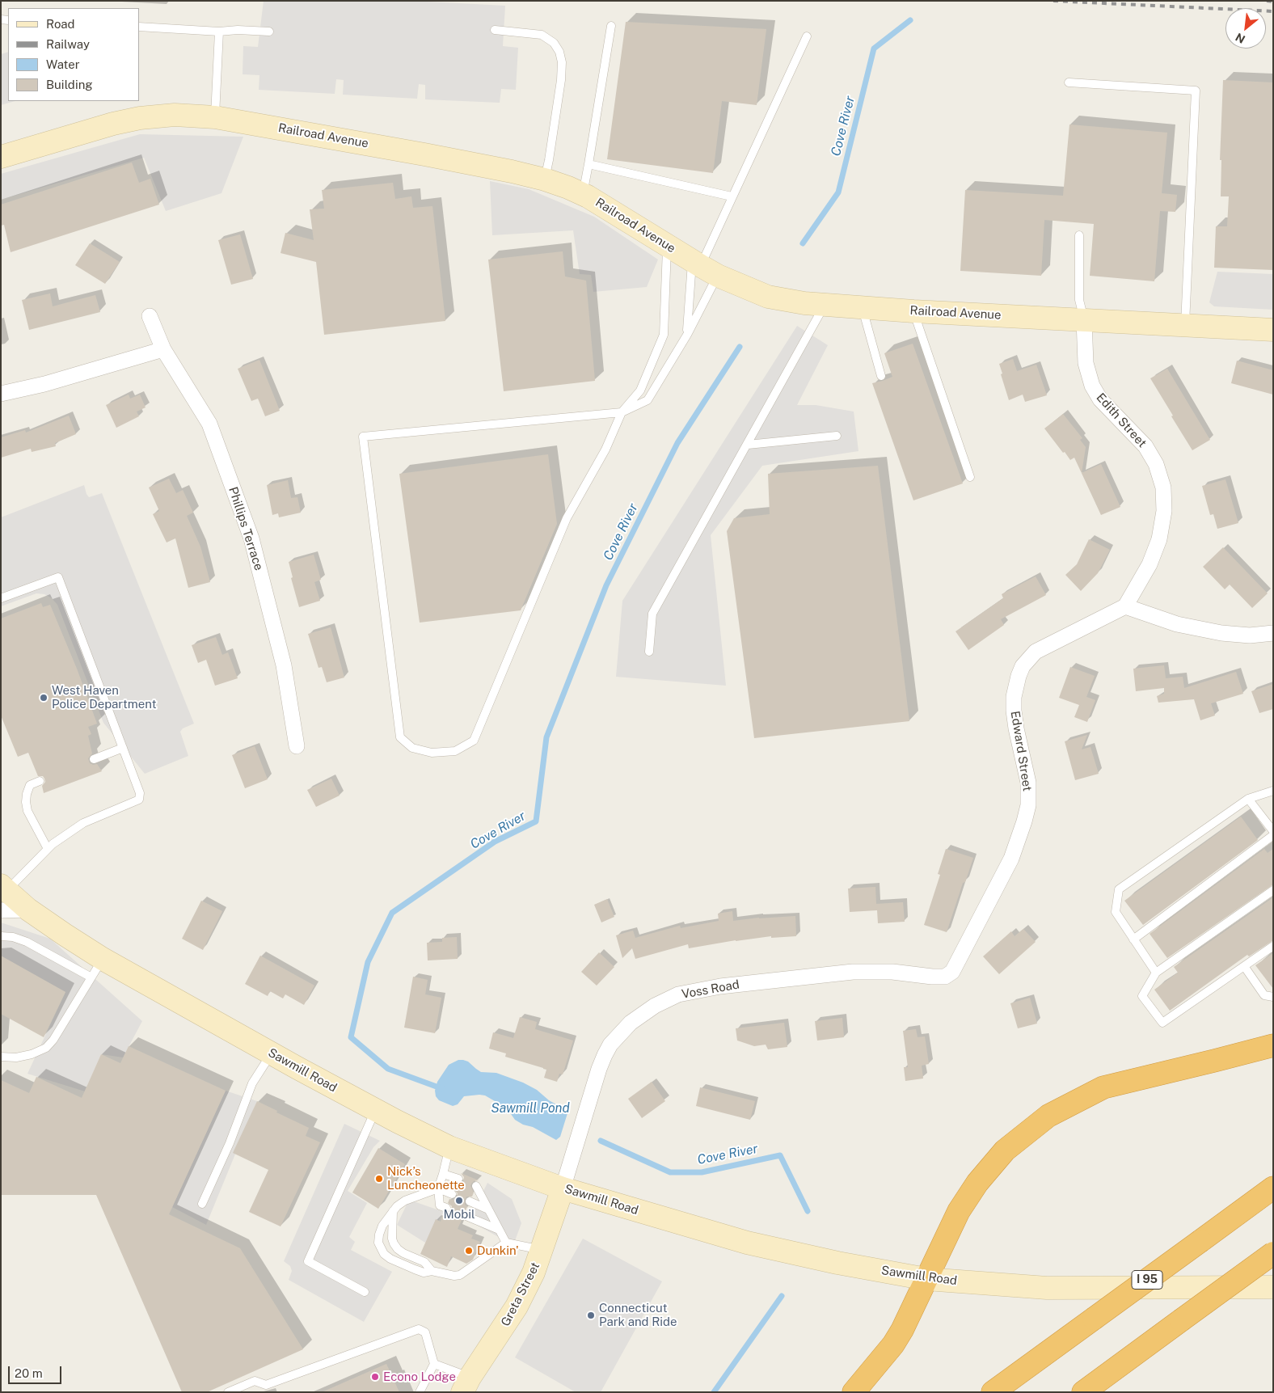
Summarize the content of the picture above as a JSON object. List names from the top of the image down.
{
  "streets": {
    "highway": ["I 95"],
    "street": [
      "Railroad Avenue",
      "Edith Street",
      "Phillips Terrace",
      "Edward Street",
      "Voss Road",
      "Sawmill Road",
      "Greta Street"
    ]
  },
  "crossings": [
    ["Railroad Avenue", "Edith Street"],
    ["Edith Street", "Edward Street"],
    ["Edward Street", "Voss Road"],
    ["Voss Road", "Sawmill Road"],
    ["Voss Road", "Greta Street"],
    ["Sawmill Road", "Greta Street"]
  ],
  "water": ["Cove River", "Sawmill Pond"],
  "places": [
    "West Haven Police Department",
    "Nick’s Luncheonette",
    "Mobil",
    "Dunkin'",
    "Connecticut Park and Ride",
    "Econo Lodge"
  ],
  "legend": [
    "Road",
    "Railway",
    "Water",
    "Building"
  ],
  "scale_bar": "20 m",
  "north": "bottom left"
}
